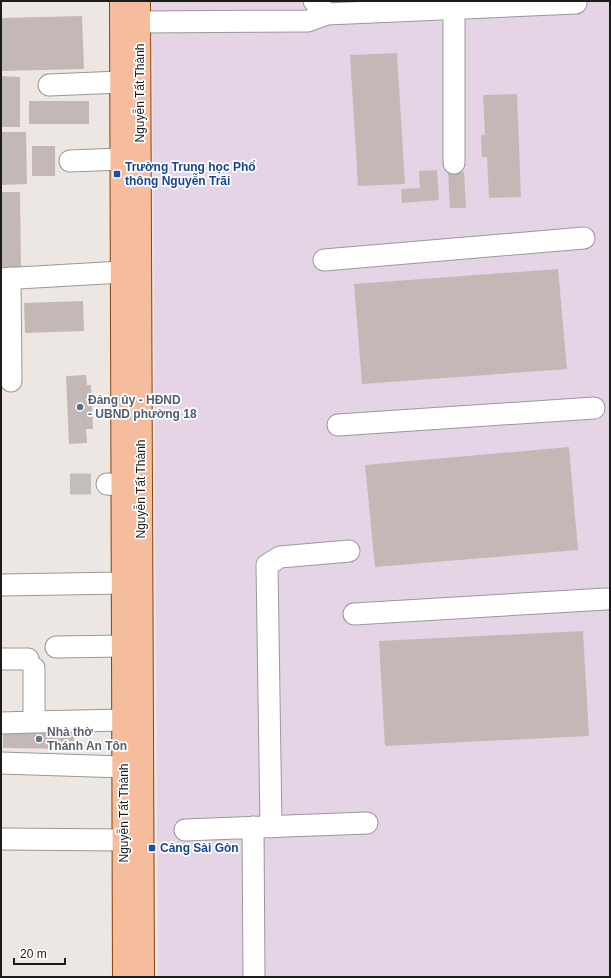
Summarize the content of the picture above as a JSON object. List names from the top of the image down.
{
  "streets": {
    "main road": ["Nguyễn Tất Thành"]
  },
  "places": {
    "transit": ["Trường Trung học Phổ thông Nguyễn Trãi", "Cảng Sài Gòn"],
    "other": ["Đảng ủy - HĐND - UBND phường 18", "Nhà thờ Thánh An Tôn"]
  },
  "scale_bar": "20 m"
}
